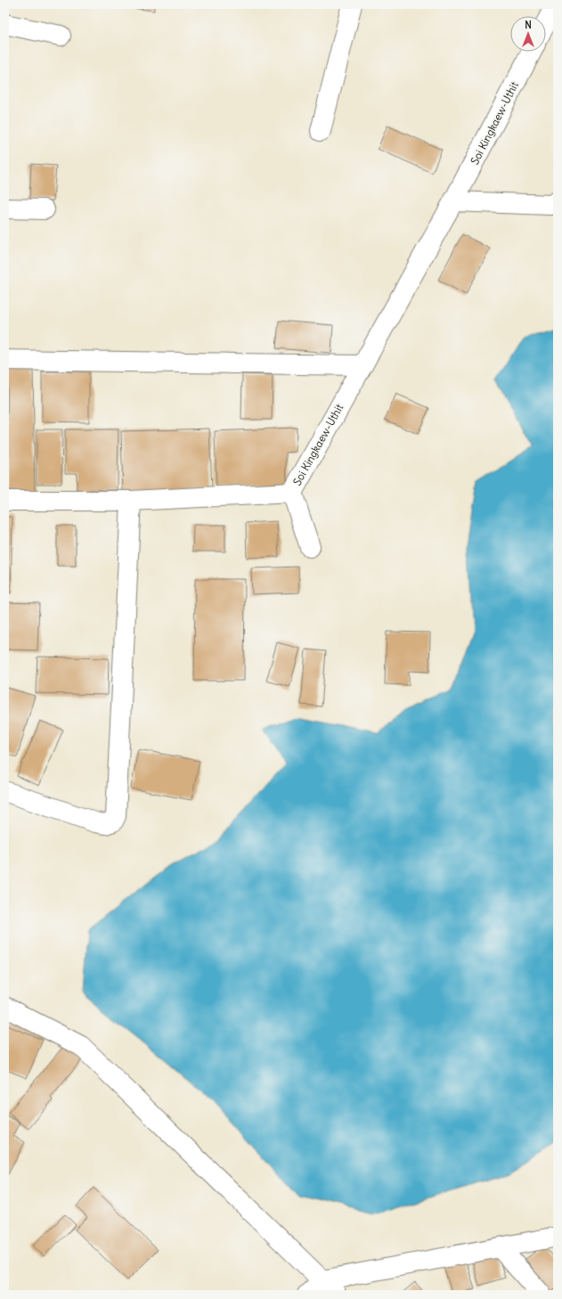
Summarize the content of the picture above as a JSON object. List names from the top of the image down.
{
  "streets": {
    "street": ["Soi Kingkaew-Uthit"]
  },
  "north": "top"
}
